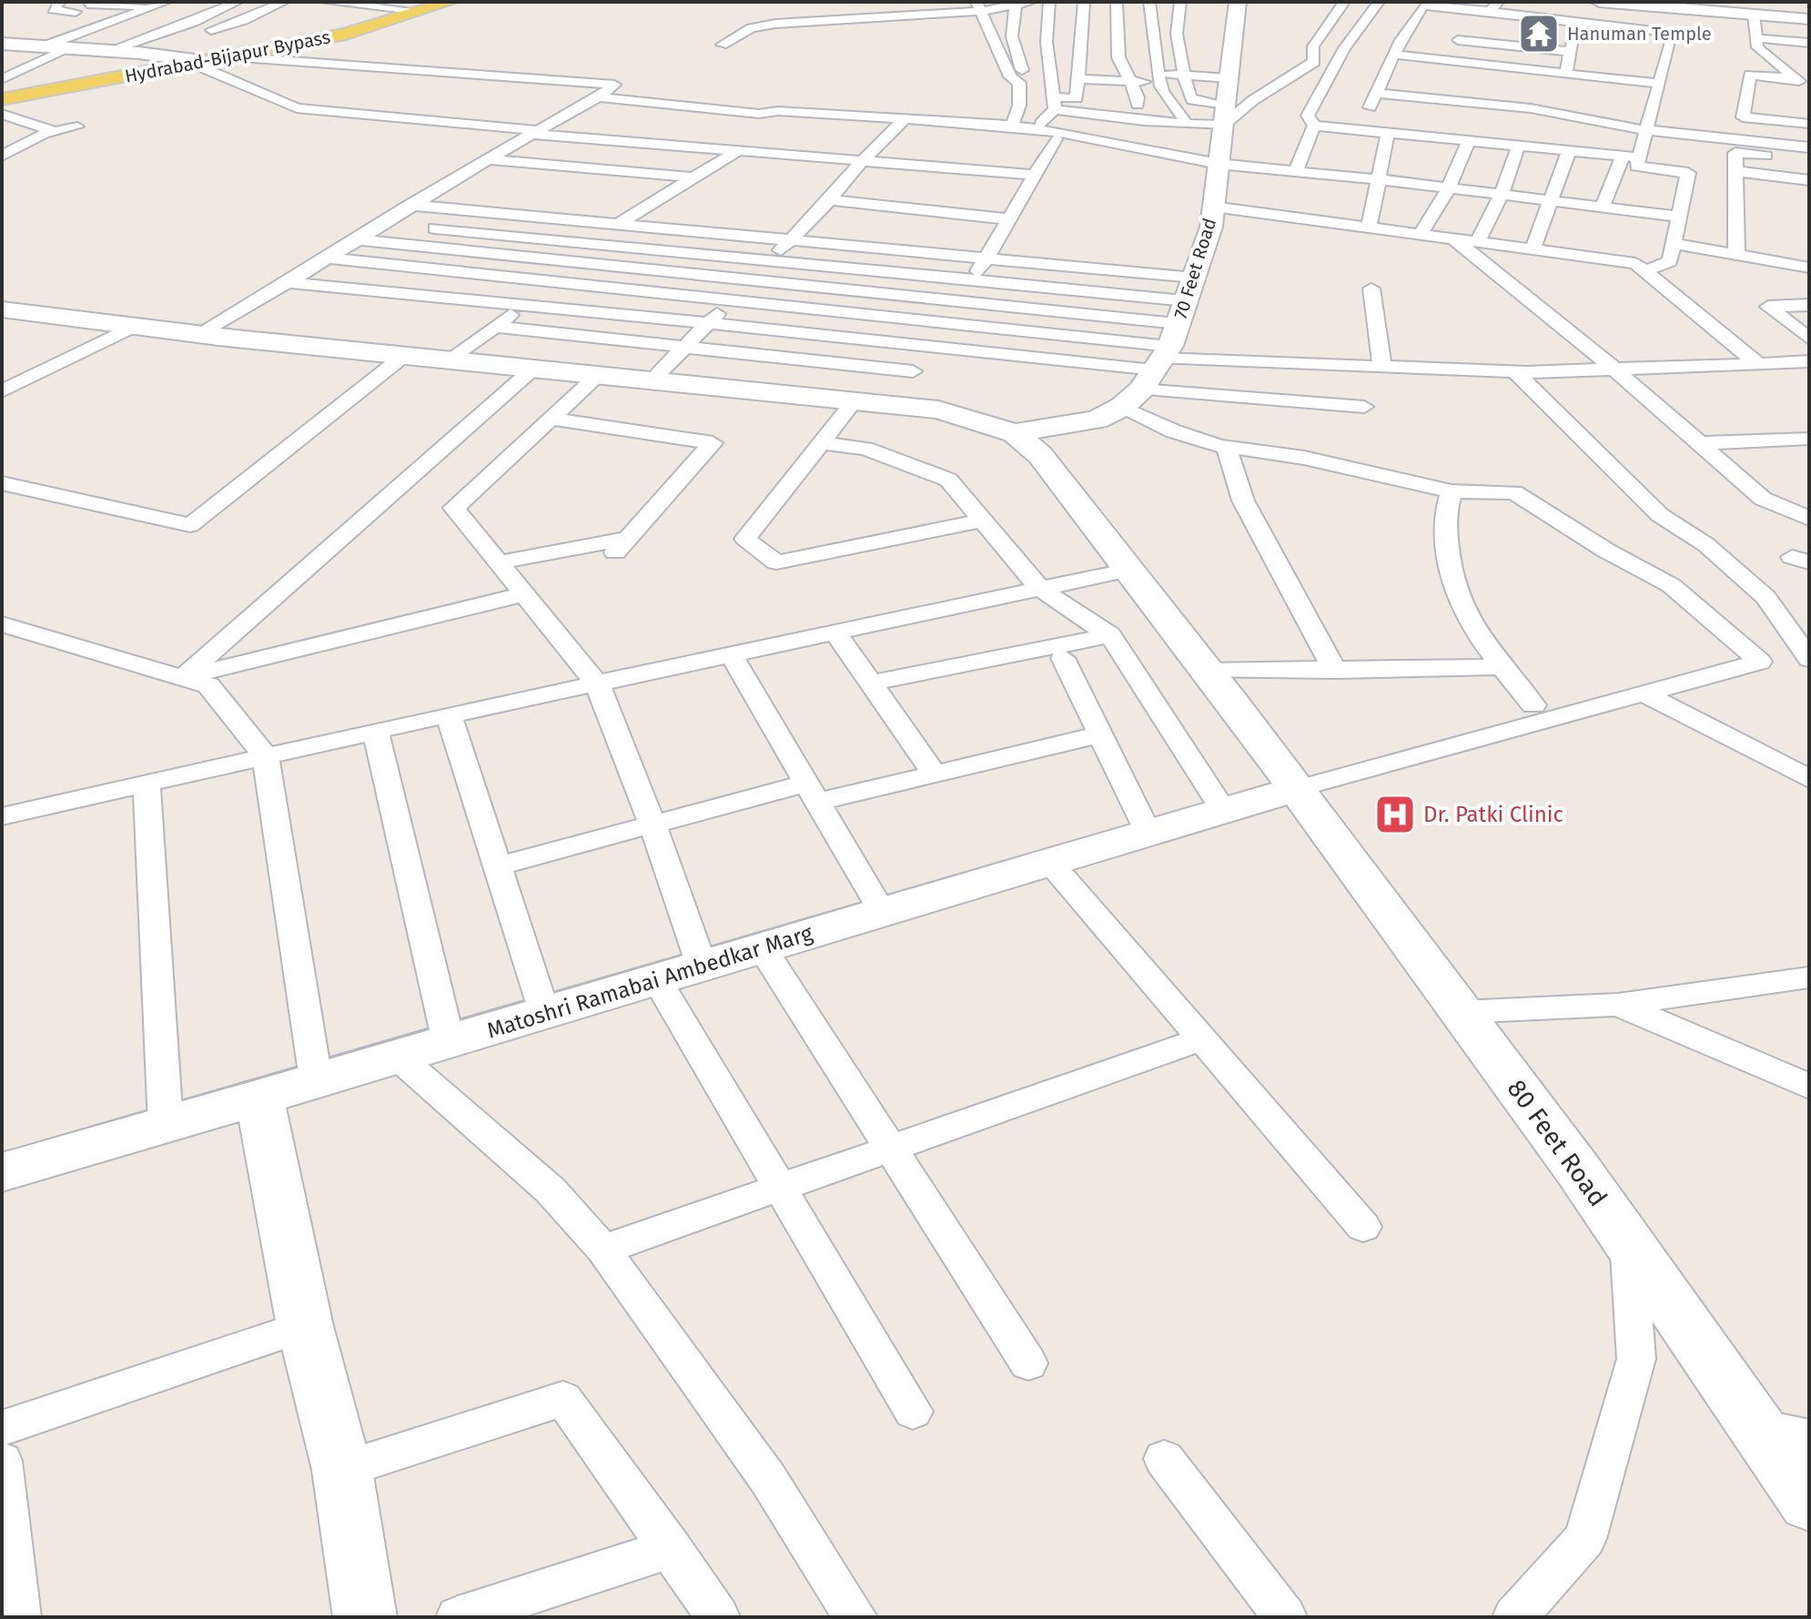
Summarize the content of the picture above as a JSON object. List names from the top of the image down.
{
  "streets": {
    "main road": ["Hydrabad-Bijapur Bypass"],
    "street": ["70 Feet Road", "Matoshri Ramabai Ambedkar Marg", "80 Feet Road"]
  },
  "crossings": [
    ["70 Feet Road", "80 Feet Road"],
    ["Matoshri Ramabai Ambedkar Marg", "80 Feet Road"]
  ],
  "places": {
    "temple": ["Hanuman Temple"],
    "hospital": ["Dr. Patki Clinic"]
  }
}
